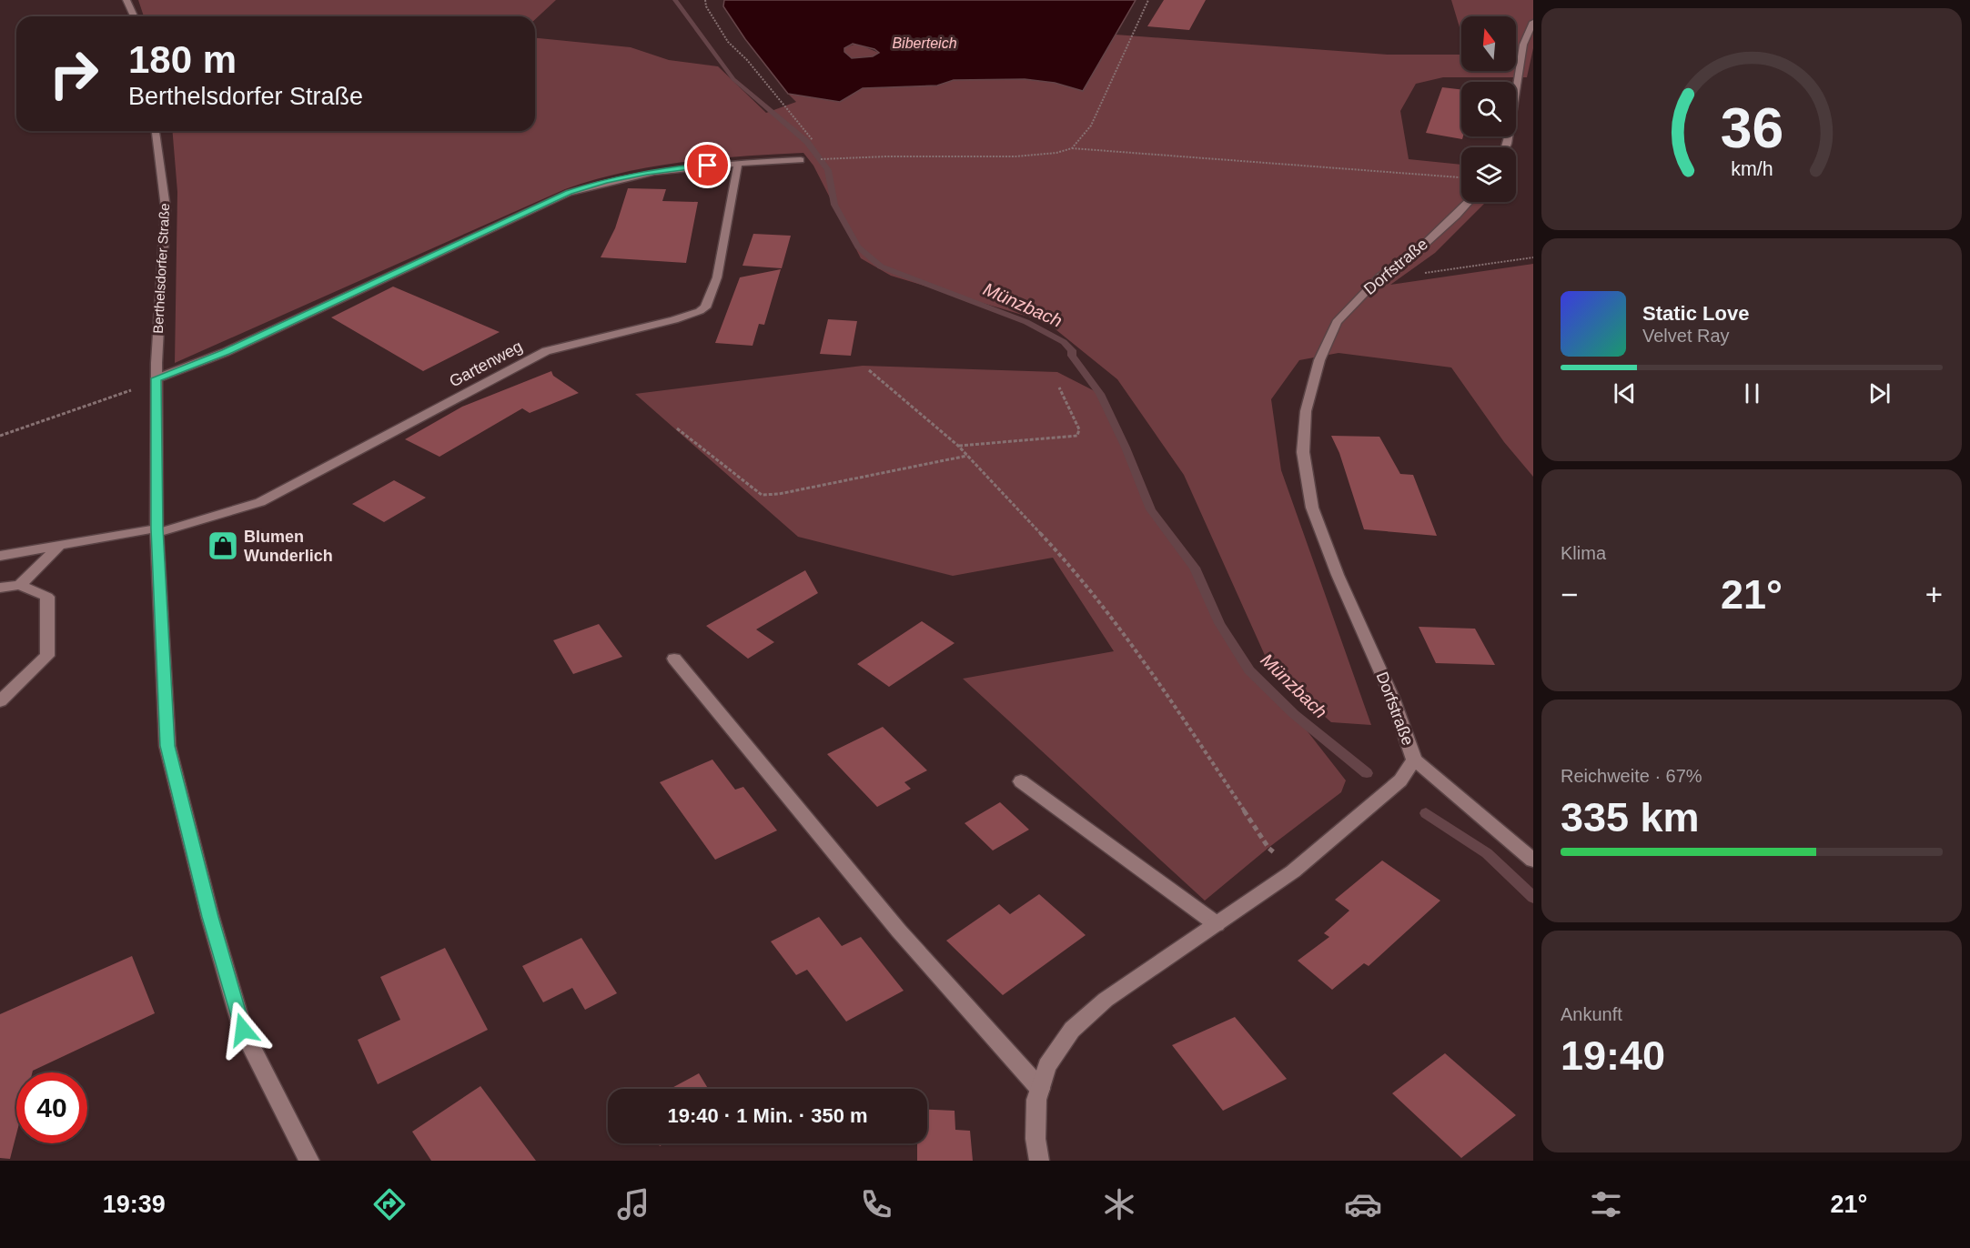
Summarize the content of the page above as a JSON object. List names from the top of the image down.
{
  "streets": {
    "street": ["Dorfstraße", "Berthelsdorfer Straße", "Gartenweg"]
  },
  "crossings": [
    ["Berthelsdorfer Straße", "Gartenweg"]
  ],
  "water": ["Biberteich", "Münzbach"],
  "places": {
    "shop": ["Blumen Wunderlich"]
  },
  "north": "top",
  "page": {
    "turn": ["180 m", "Berthelsdorfer Straße"],
    "song": ["Static Love", "Velvet Ray"],
    "tile": [
      "Klima",
      ["Reichweite · 67%", "335 km"],
      ["Ankunft", "19:40"]
    ],
    "heat": ["−", "21°", "+"],
    "limit": "40",
    "trip": "19:40 · 1 Min. · 350 m",
    "tabs": ["19:39", "21°"],
    "gauge": ["36", "km/h"]
  }
}
